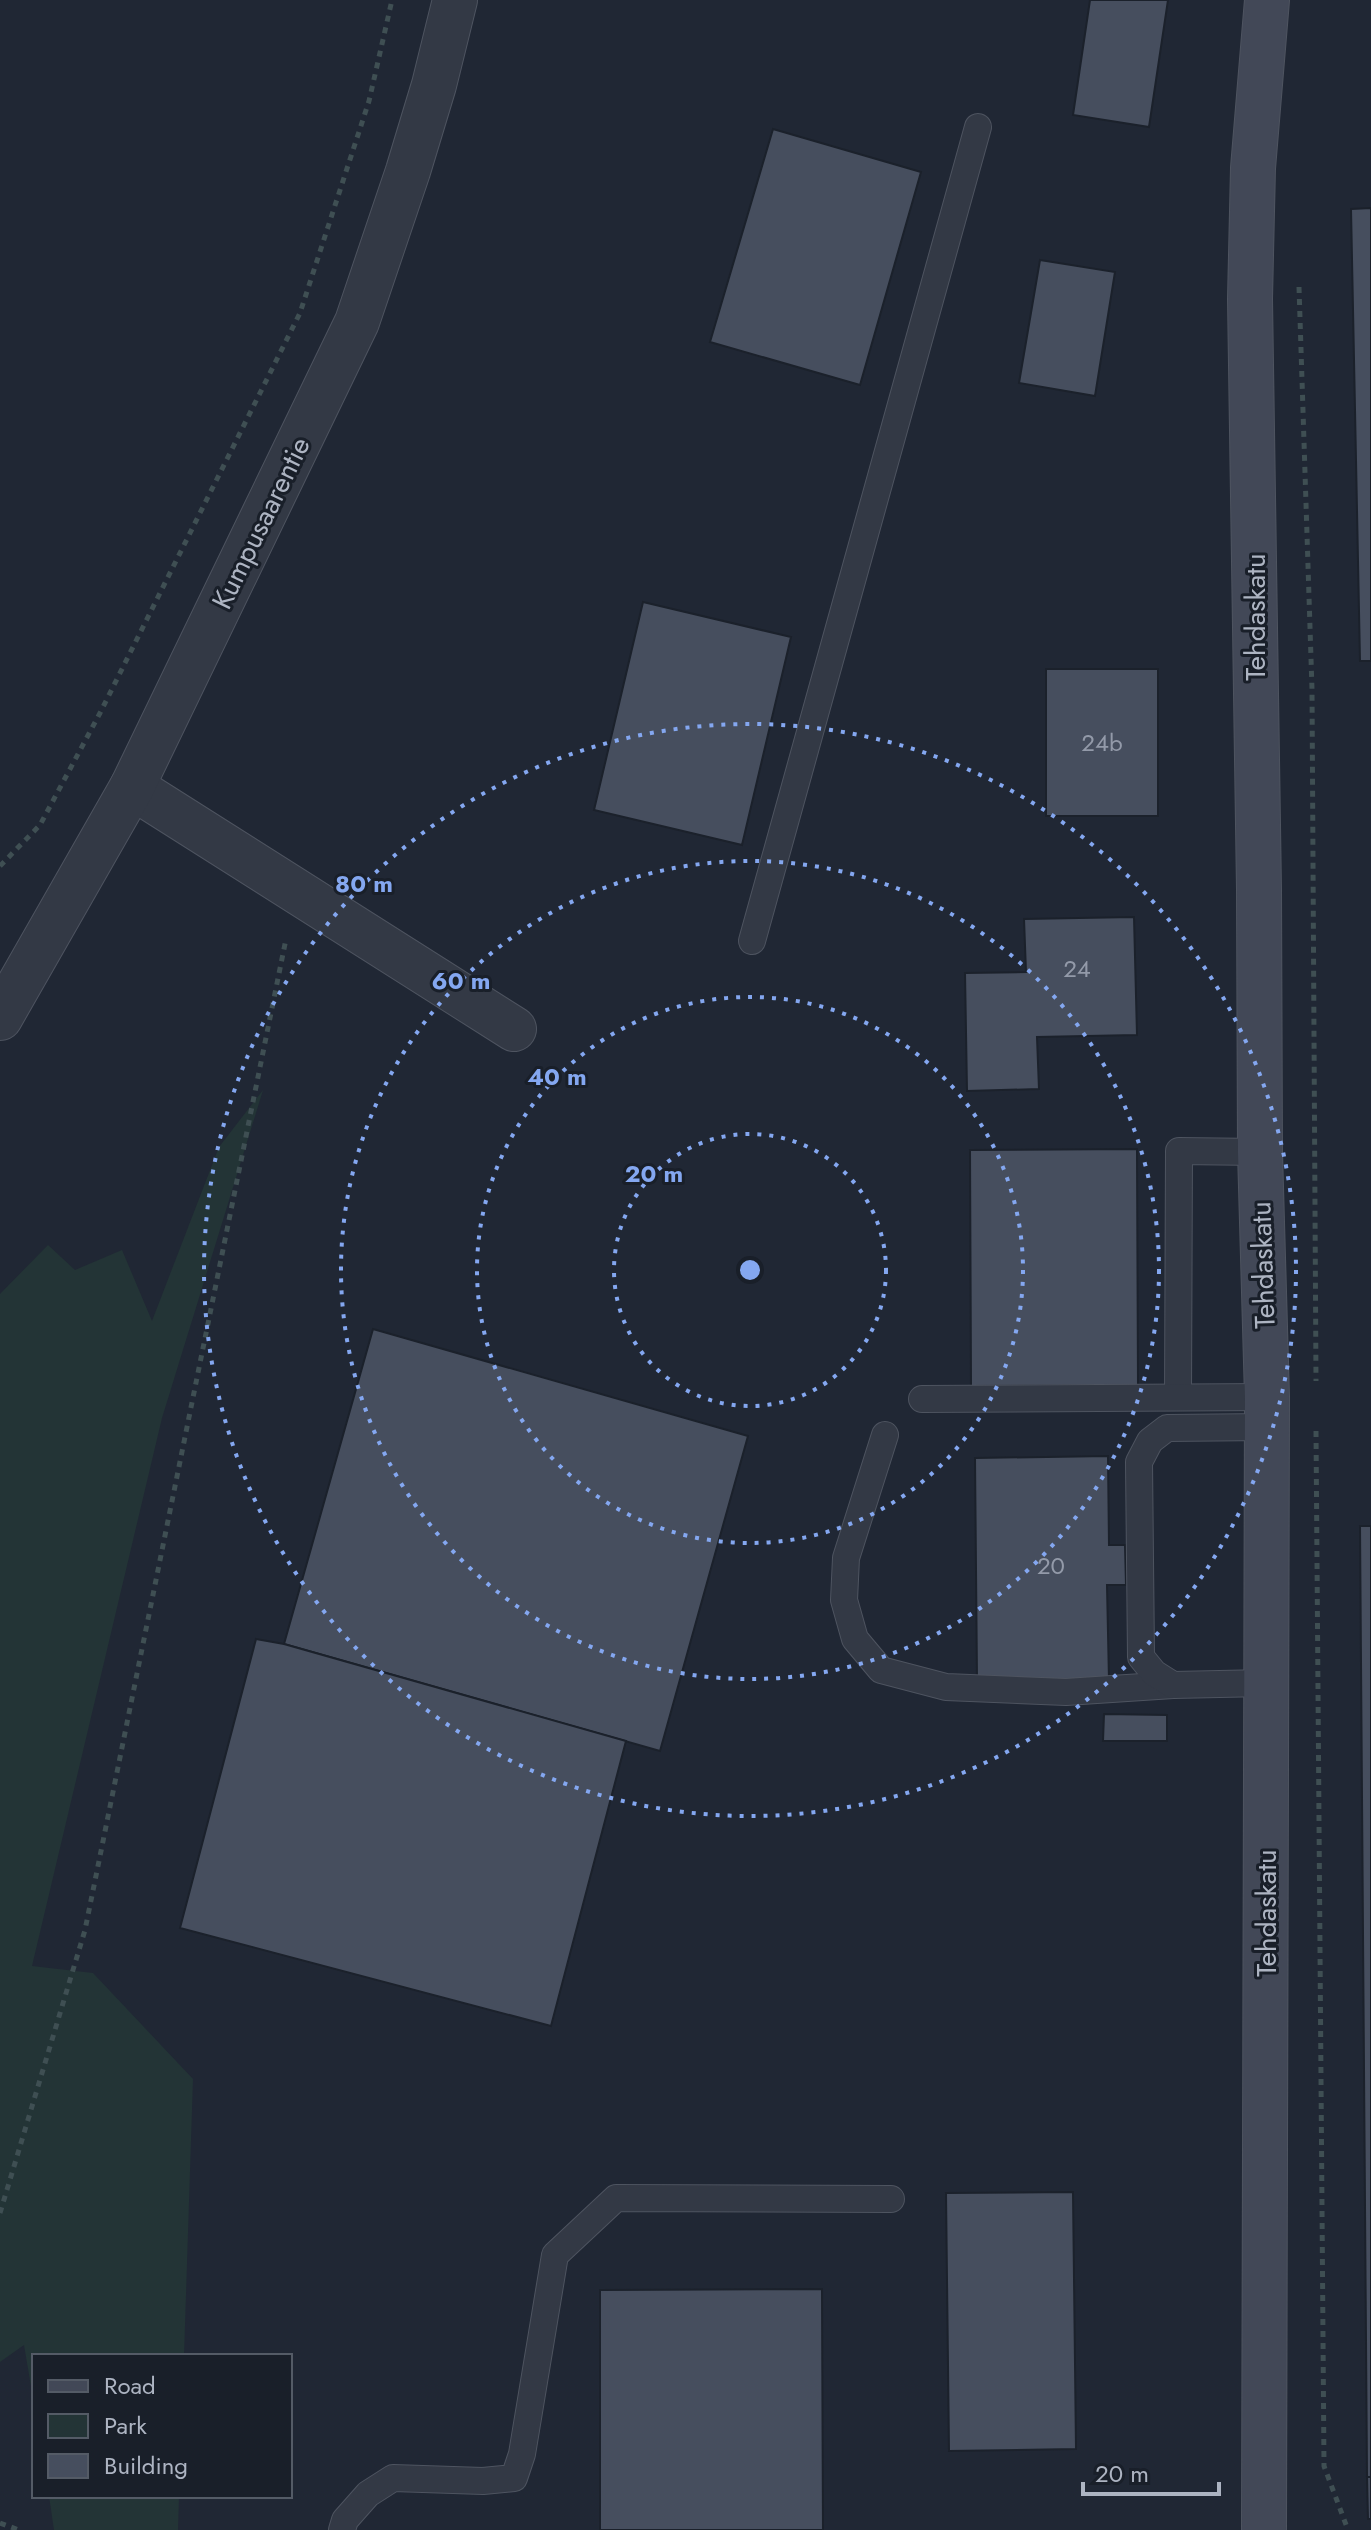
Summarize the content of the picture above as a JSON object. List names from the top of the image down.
{
  "streets": {
    "street": ["Kumpusaarentie", "Tehdaskatu"]
  },
  "house_numbers": ["24b", "24", "20"],
  "legend": ["Road", "Park", "Building"],
  "scale_bar": "20 m",
  "rings": [
    "80 m",
    "60 m",
    "40 m",
    "20 m"
  ]
}
